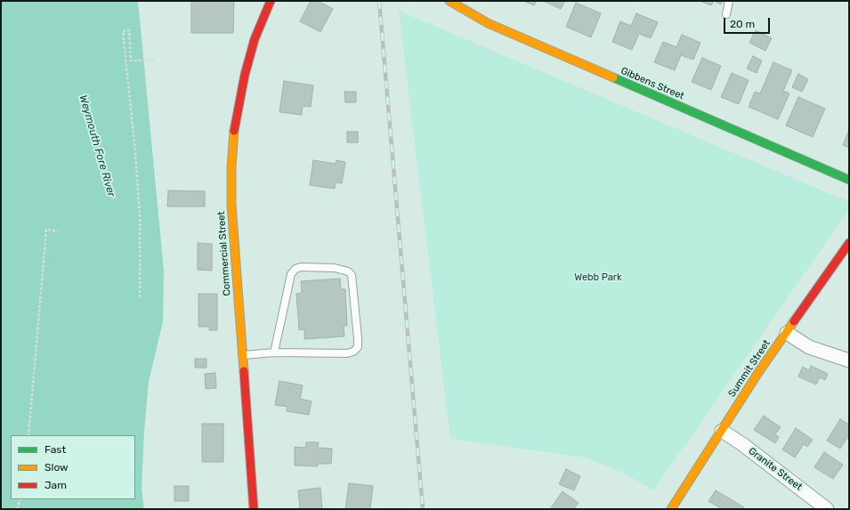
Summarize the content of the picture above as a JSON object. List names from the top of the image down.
{
  "streets": {
    "street": [
      "Gibbens Street",
      "Commercial Street",
      "Summit Street",
      "Granite Street"
    ]
  },
  "crossings": [
    ["Summit Street", "Granite Street"]
  ],
  "water": ["Weymouth Fore River"],
  "parks": ["Webb Park"],
  "legend": ["Fast", "Slow", "Jam"],
  "scale_bar": "20 m"
}
